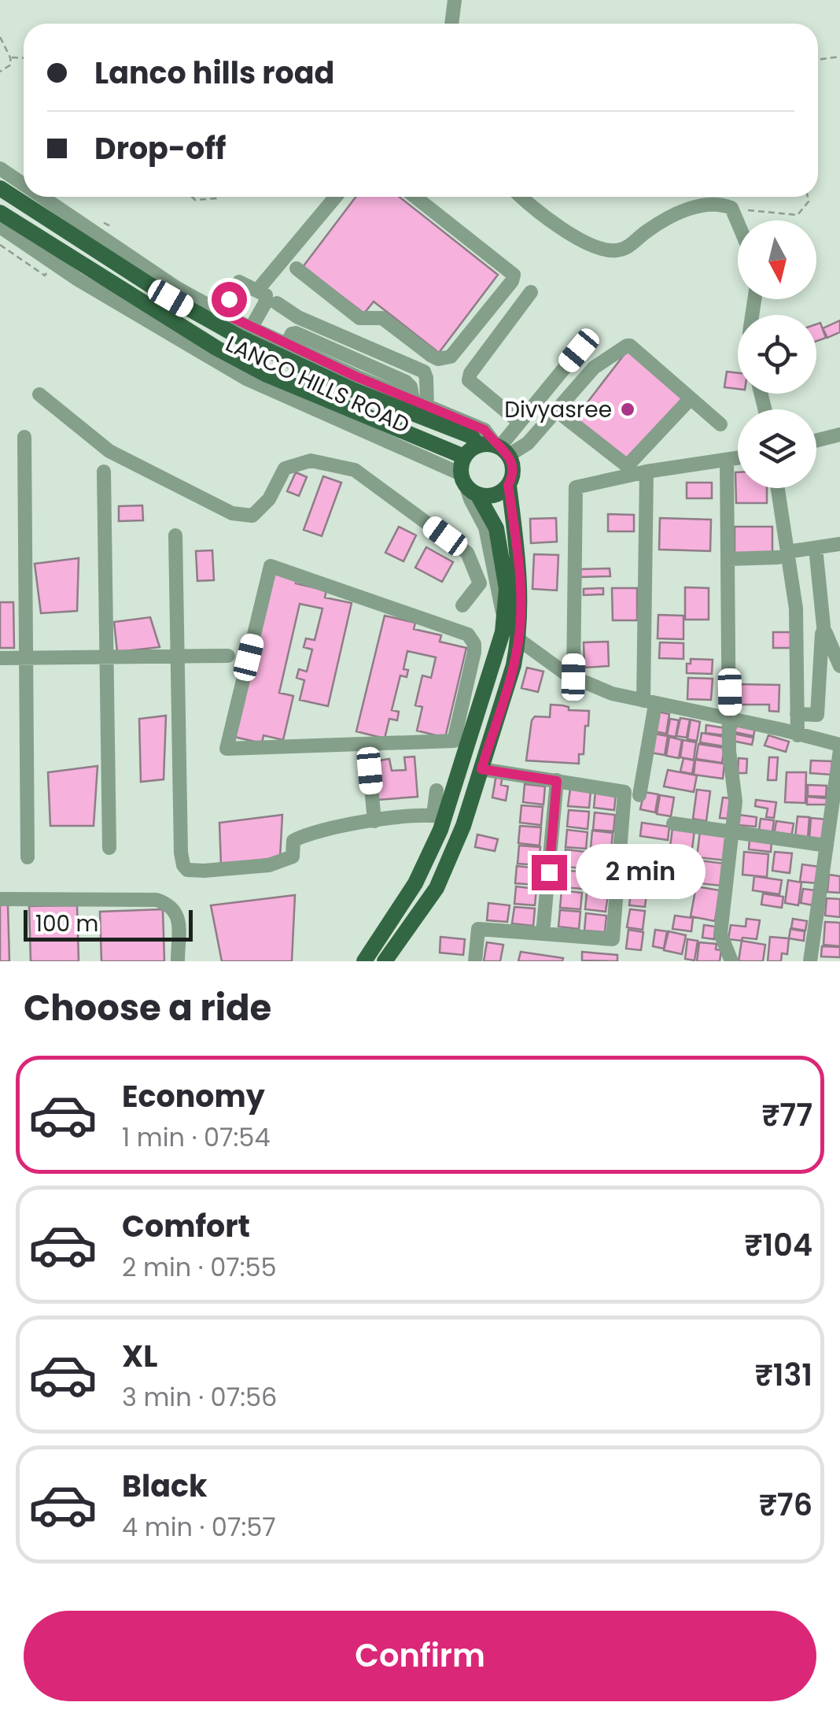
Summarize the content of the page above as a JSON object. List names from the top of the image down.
{
  "streets": {
    "street": ["LANCO HILLS ROAD"]
  },
  "places": ["Divyasree"],
  "scale_bar": "100 m",
  "north": "bottom",
  "page": {
    "banner": ["Lanco hills road", "Drop-off"],
    "bubble": "2 min",
    "scale": "100 m",
    "heading": "Choose a ride",
    "list": [
      {
        "name": "Economy",
        "note": "1 min · 07:54",
        "value": "₹77"
      },
      {
        "name": "Comfort",
        "note": "2 min · 07:55",
        "value": "₹104"
      },
      {
        "name": "XL",
        "note": "3 min · 07:56",
        "value": "₹131"
      },
      {
        "name": "Black",
        "note": "4 min · 07:57",
        "value": "₹76"
      }
    ],
    "buttons": "Confirm"
  }
}
